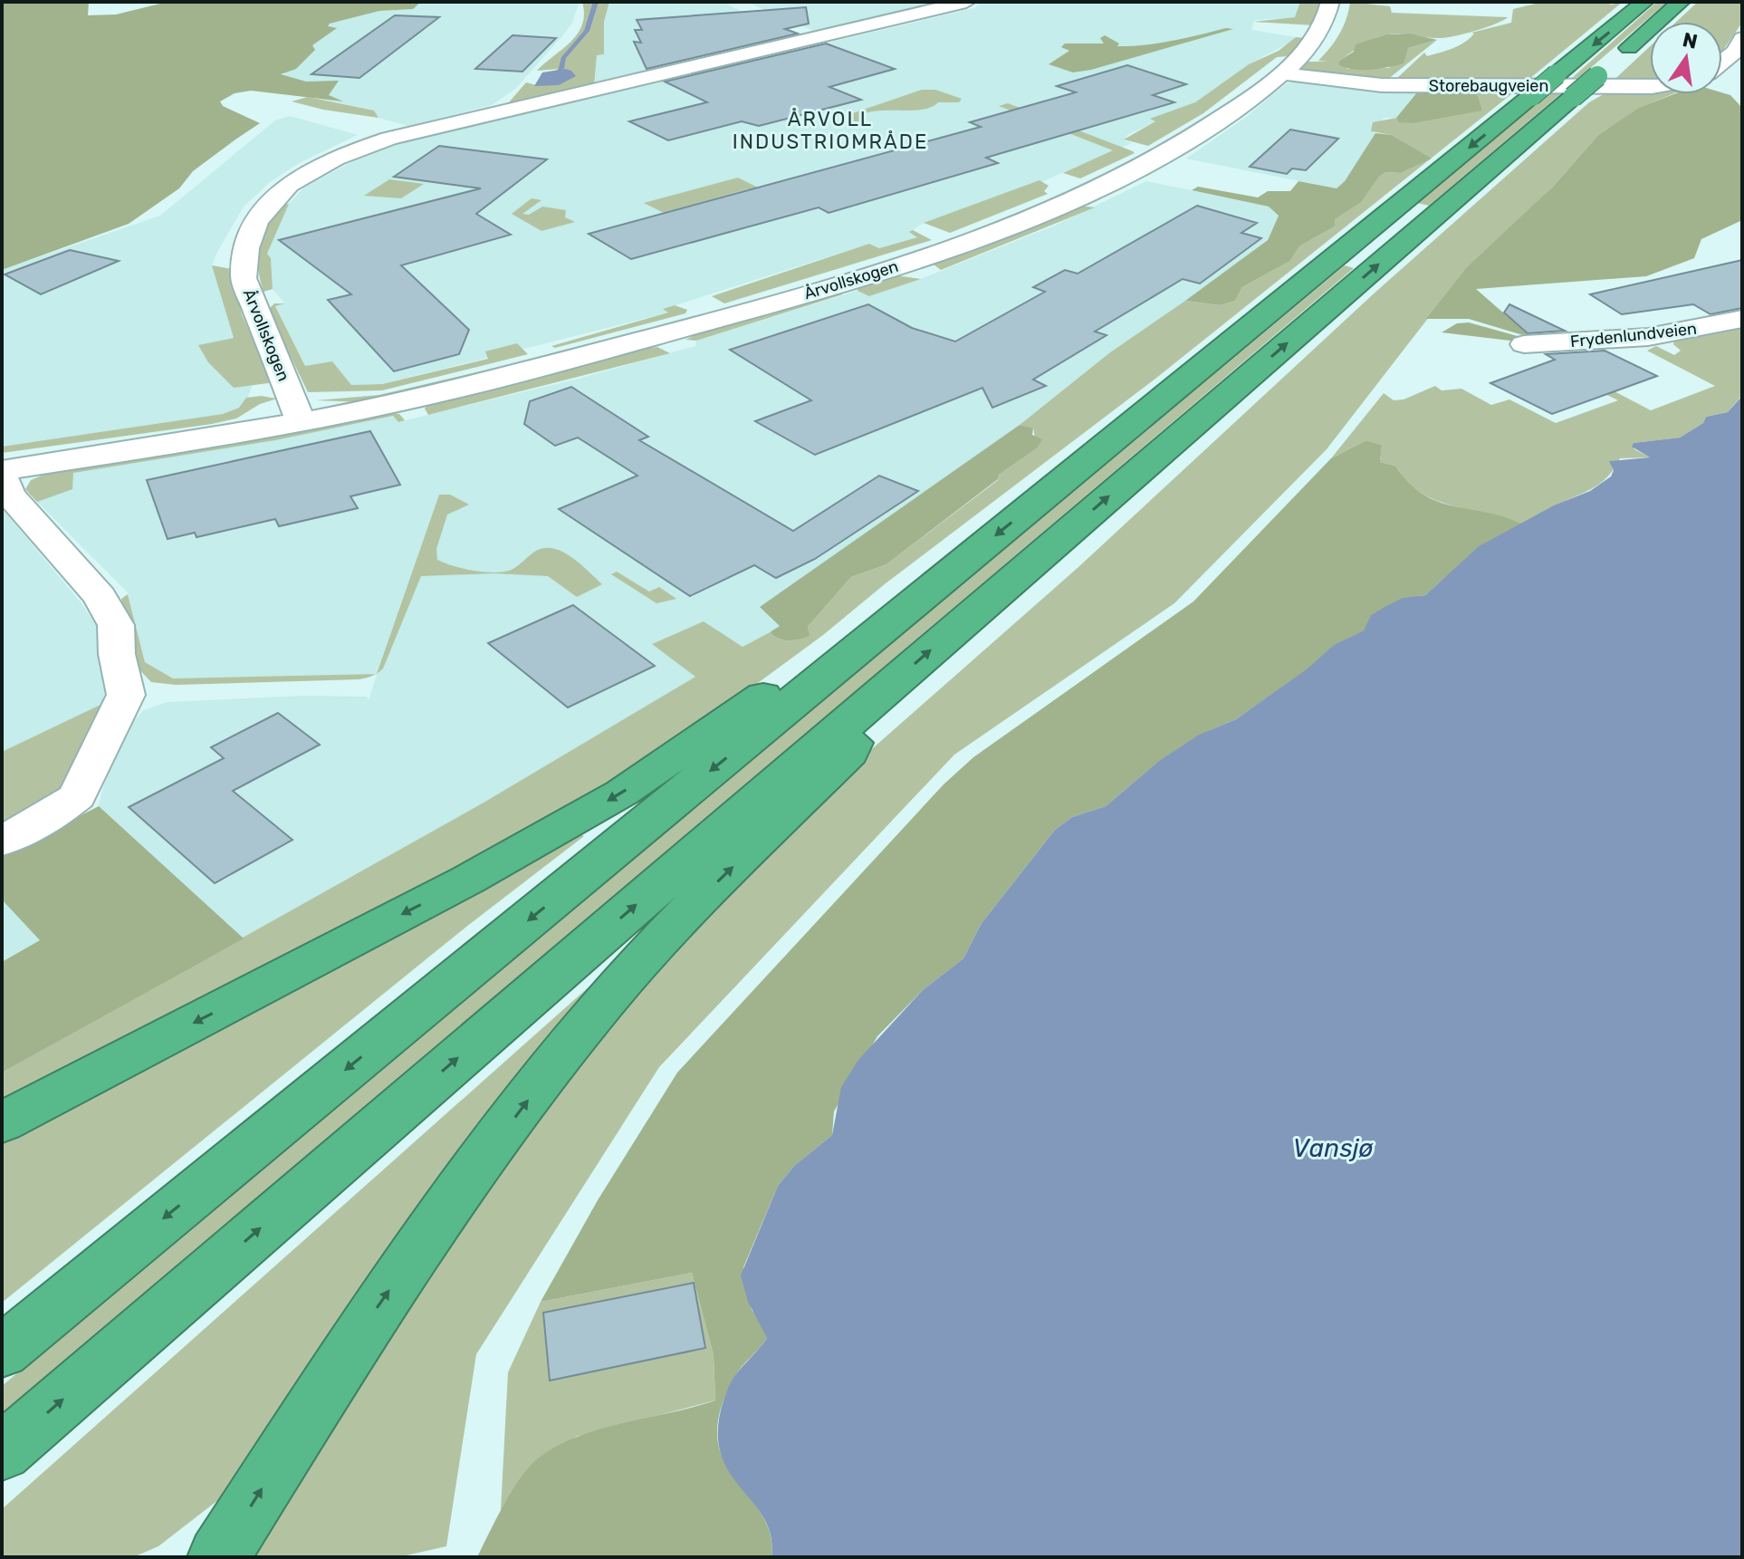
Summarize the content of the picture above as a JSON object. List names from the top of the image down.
{
  "streets": {
    "street": ["Storebaugveien", "Årvollskogen", "Frydenlundveien"]
  },
  "crossings": [
    ["Storebaugveien", "Årvollskogen"]
  ],
  "districts": ["ÅRVOLL INDUSTRIOMRÅDE"],
  "water": ["Vansjø"],
  "north": "top"
}
